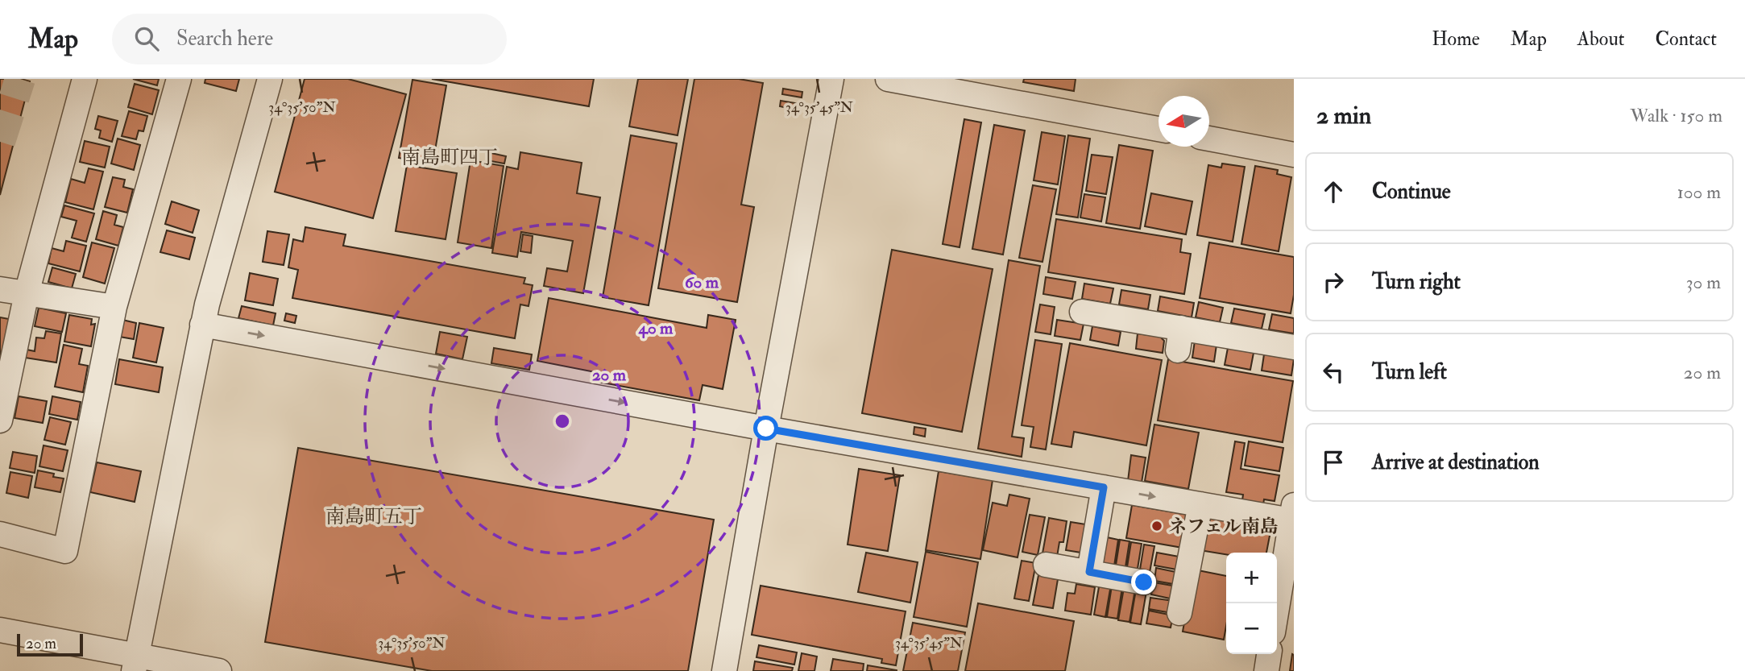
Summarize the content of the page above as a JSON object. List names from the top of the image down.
{
  "districts": ["南島町四丁", "南島町五丁"],
  "places": ["ネフェル南島"],
  "scale_bar": "20 m",
  "north": "left",
  "page": {
    "header": "Map",
    "search": "Search here",
    "nav": [
      "Home",
      "Map",
      "About",
      "Contact"
    ],
    "heading": ["2 min", "Walk · 150 m"],
    "list": [
      ["Continue", "100 m"],
      ["Turn right", "30 m"],
      ["Turn left", "20 m"],
      "Arrive at destination"
    ],
    "map_buttons": ["+", "−"],
    "scale": "20 m"
  },
  "coordinates": ["34°35'50\"N", "34°35'45\"N"],
  "rings": ["60 m", "40 m", "20 m"]
}
